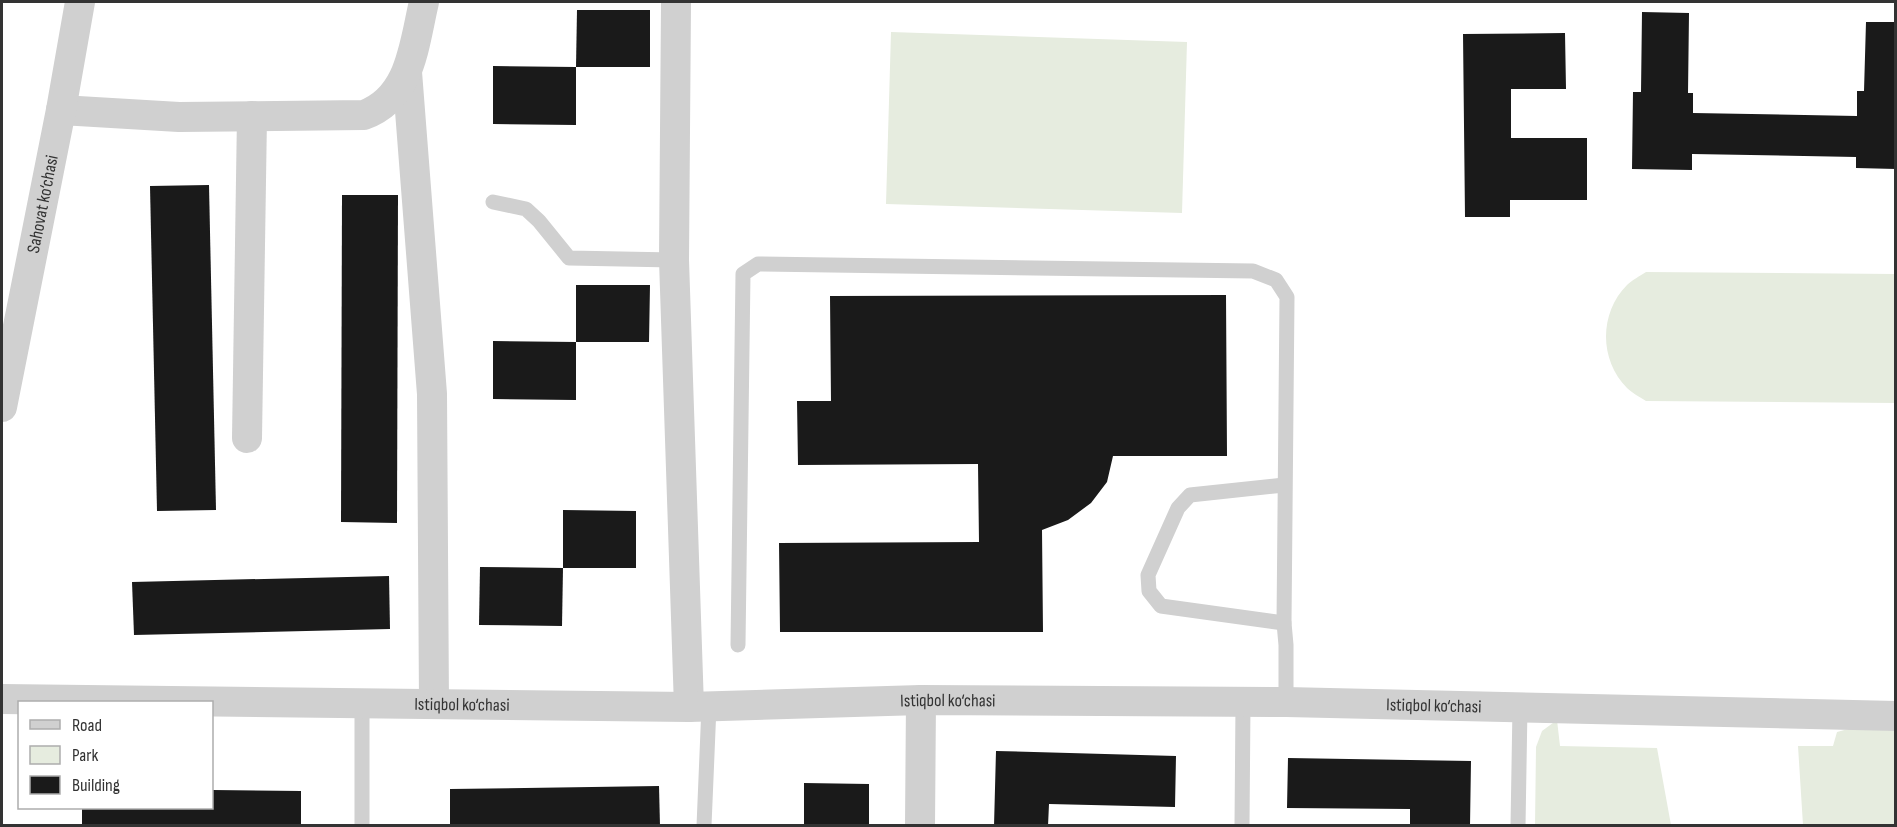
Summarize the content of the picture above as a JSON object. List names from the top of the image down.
{
  "streets": {
    "street": ["Sahovat ko‘chasi", "Istiqbol ko‘chasi"]
  },
  "legend": ["Road", "Park", "Building"]
}
